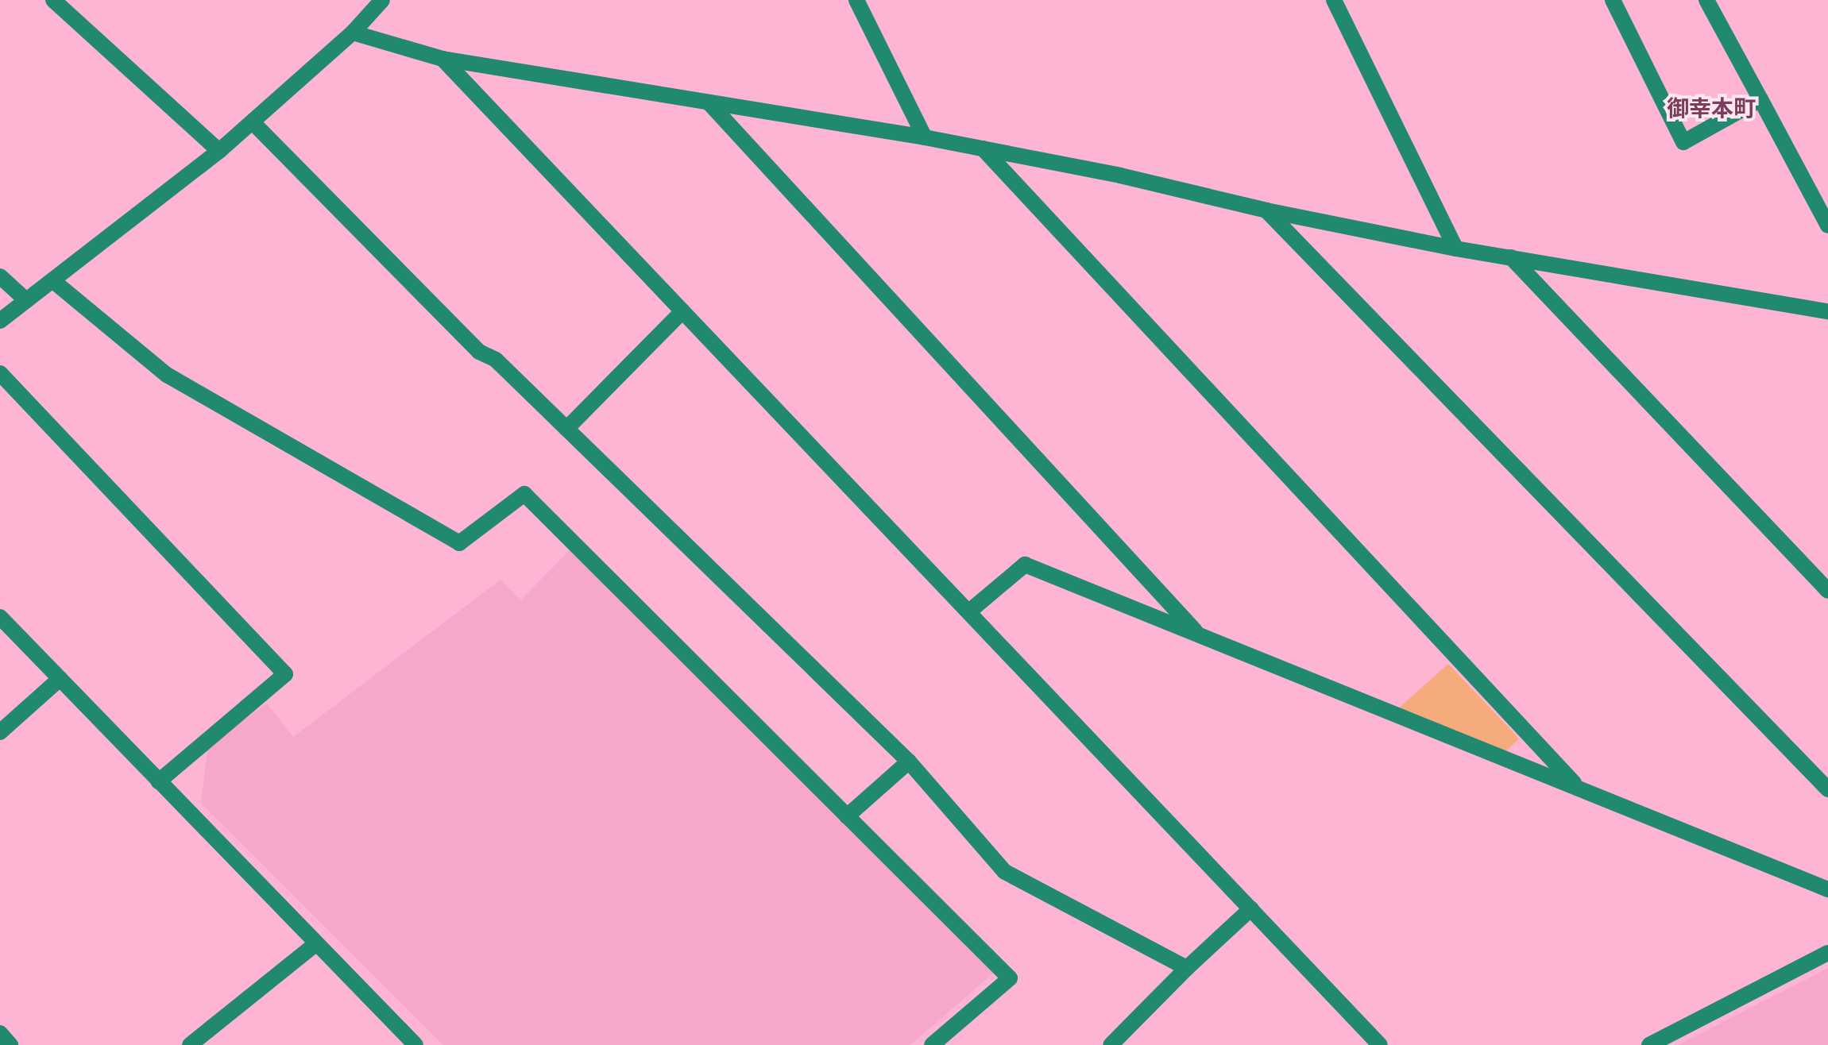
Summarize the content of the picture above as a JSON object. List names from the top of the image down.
{
  "districts": ["御幸本町"]
}
